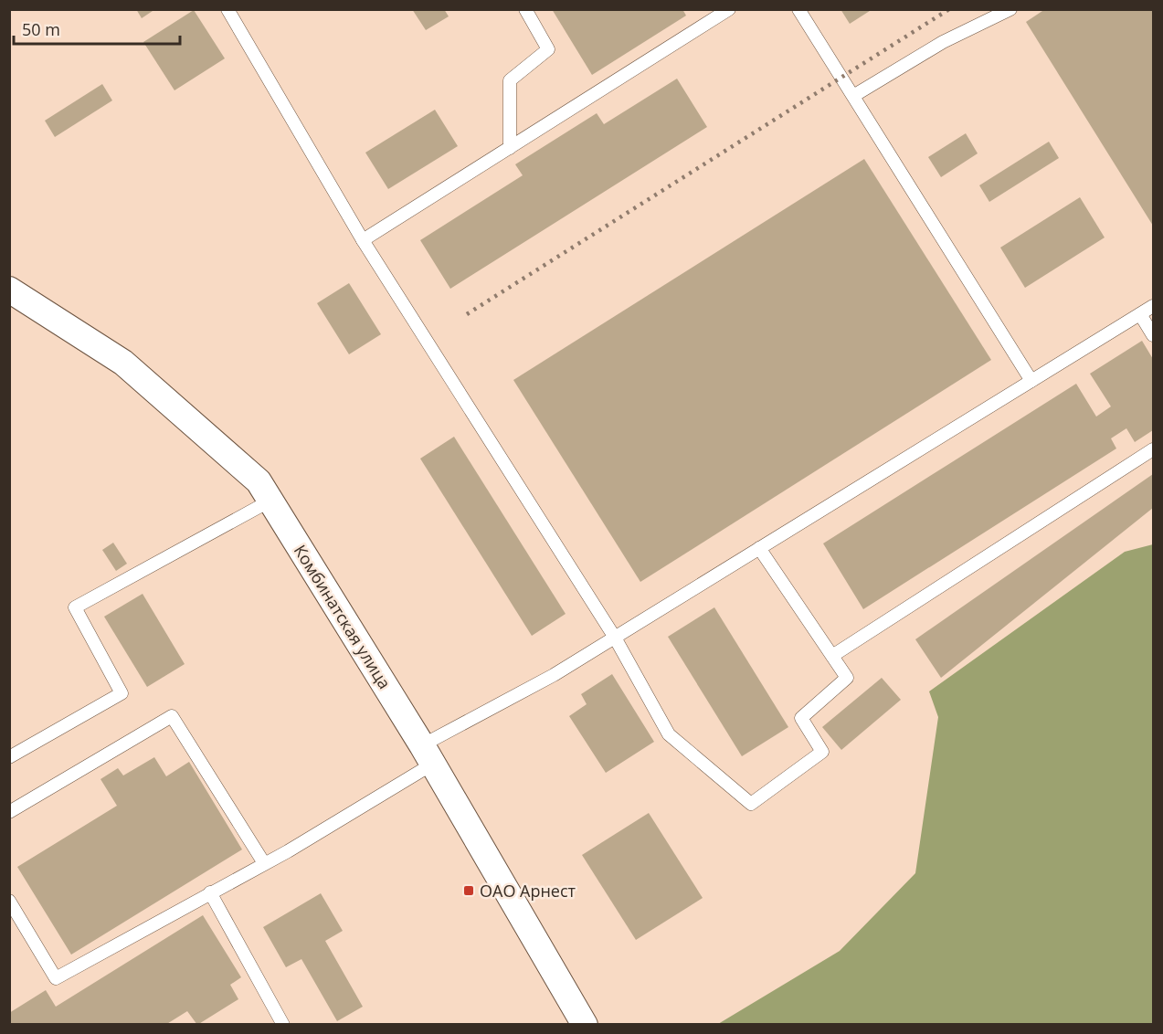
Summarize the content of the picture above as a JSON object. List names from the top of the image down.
{
  "streets": {
    "street": ["Комбинатская улица"]
  },
  "places": {
    "transit": ["ОАО Арнест"]
  },
  "scale_bar": "50 m"
}
